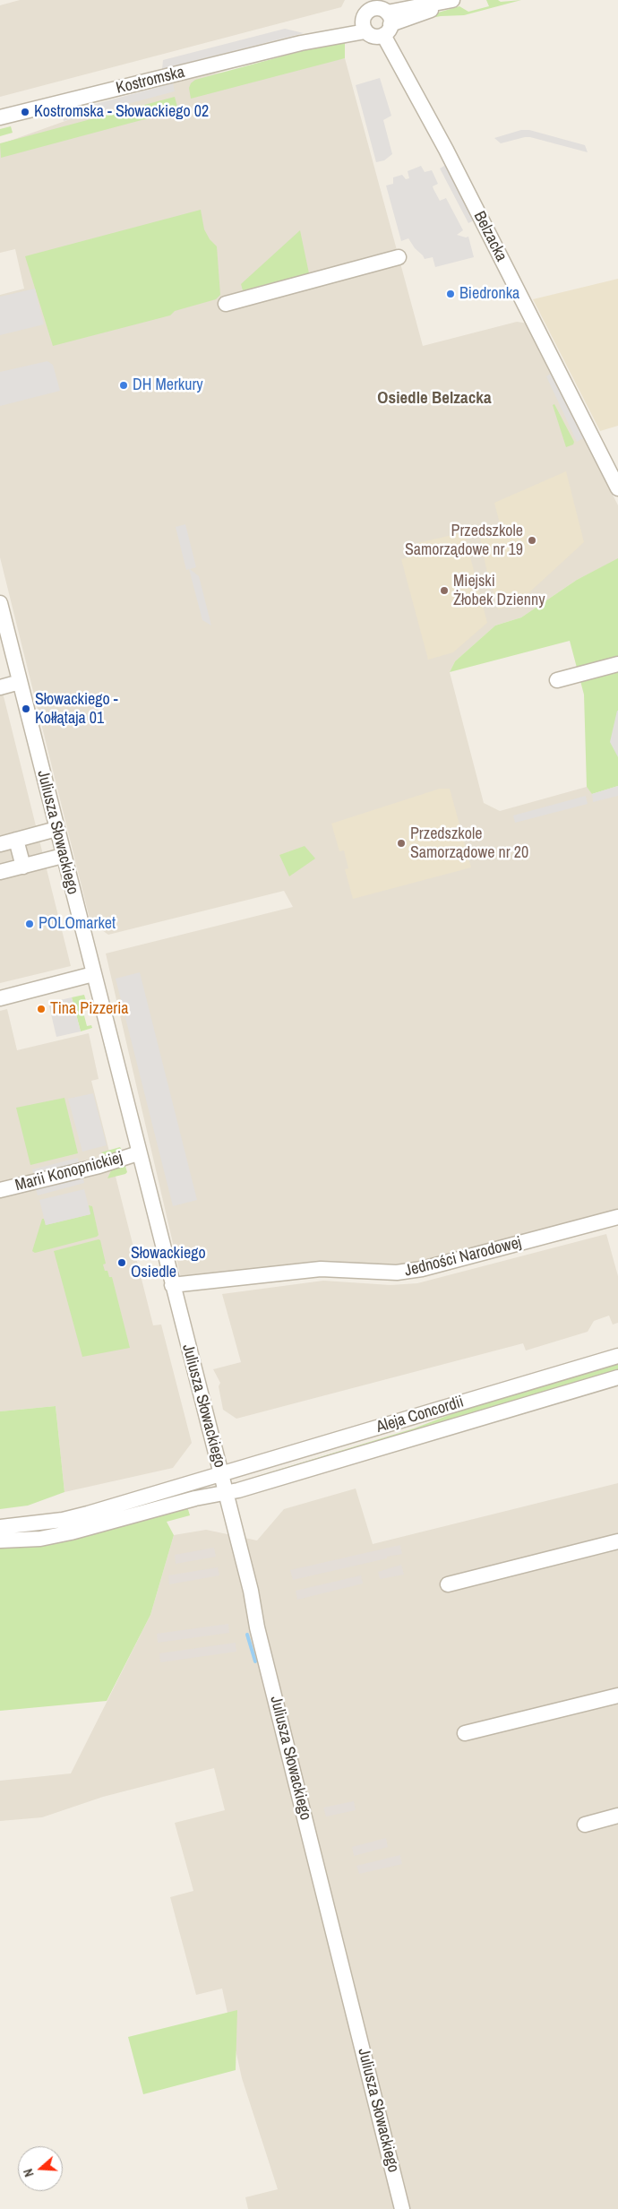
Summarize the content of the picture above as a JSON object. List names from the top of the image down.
{
  "streets": {
    "street": [
      "Kostromska",
      "Belzacka",
      "Juliusza Słowackiego",
      "Marii Konopnickiej",
      "Jedności Narodowej",
      "Aleja Concordii"
    ]
  },
  "crossings": [
    ["Juliusza Słowackiego", "Marii Konopnickiej"],
    ["Juliusza Słowackiego", "Jedności Narodowej"],
    ["Juliusza Słowackiego", "Aleja Concordii"]
  ],
  "districts": ["Osiedle Belzacka"],
  "places": [
    "Kostromska - Słowackiego 02",
    "Biedronka",
    "DH Merkury",
    "Przedszkole Samorządowe nr 19",
    "Miejski Żłobek Dzienny",
    "Słowackiego - Kołłątaja 01",
    "Przedszkole Samorządowe nr 20",
    "POLOmarket",
    "Tina Pizzeria",
    "Słowackiego Osiedle"
  ],
  "north": "left"
}
